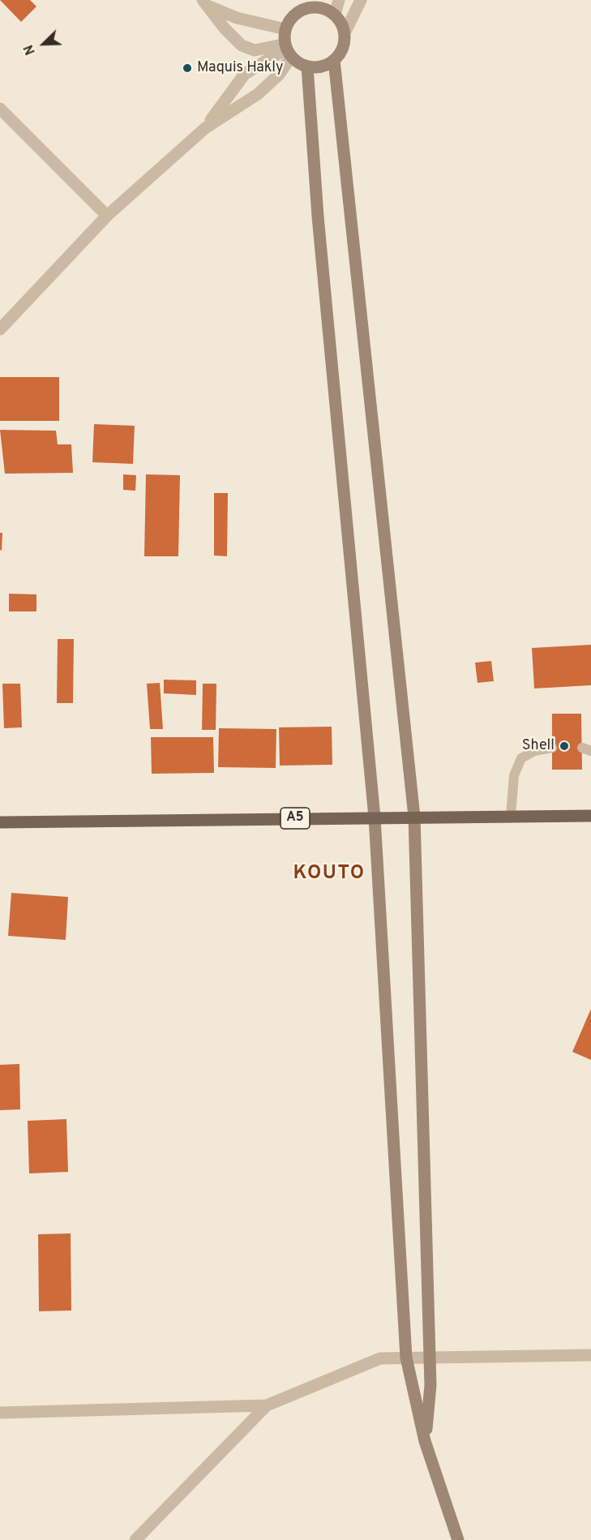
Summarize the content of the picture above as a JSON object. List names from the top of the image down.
{
  "streets": {
    "main road": ["A5"]
  },
  "districts": ["KOUTO"],
  "places": ["Maquis Hakly", "Shell"],
  "north": "bottom left"
}
